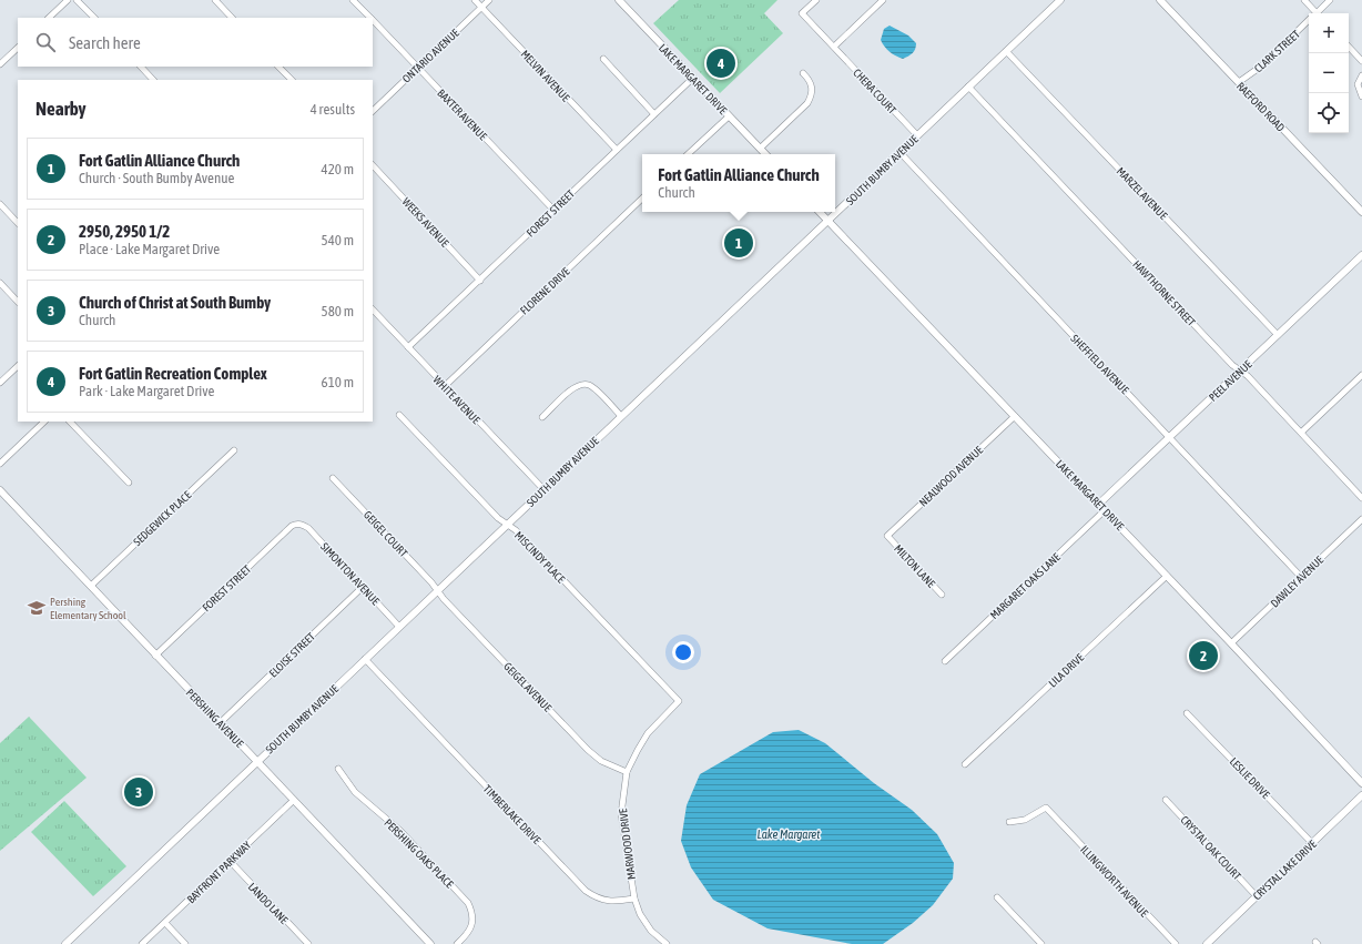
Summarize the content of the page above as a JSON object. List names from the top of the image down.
{
  "streets": {
    "street": [
      "CLARK STREET",
      "ONTARIO AVENUE",
      "MELVIN AVENUE",
      "LAKE MARGARET DRIVE",
      "CHERA COURT",
      "RAEFORD ROAD",
      "BAXTER AVENUE",
      "SOUTH BUMBY AVENUE",
      "MARZEL AVENUE",
      "FOREST STREET",
      "WEEKS AVENUE",
      "FLORENE DRIVE",
      "HAWTHORNE STREET",
      "SHEFFIELD AVENUE",
      "PEEL AVENUE",
      "WHITE AVENUE",
      "NEALWOOD AVENUE",
      "SEDGEWICK PLACE",
      "GEIGEL COURT",
      "MISCINDY PLACE",
      "MILTON LANE",
      "SIMONTON AVENUE",
      "DAWLEY AVENUE",
      "MARGARET OAKS LANE",
      "ELOISE STREET",
      "LILA DRIVE",
      "GEIGEL AVENUE",
      "PERSHING AVENUE",
      "LESLIE DRIVE",
      "TIMBERLAKE DRIVE",
      "MARWOOD DRIVE",
      "CRYSTAL OAK COURT",
      "PERSHING OAKS PLACE",
      "CRYSTAL LAKE DRIVE",
      "BAYFRONT PARKWAY",
      "ILLINGWORTH AVENUE",
      "LANDO LANE"
    ]
  },
  "crossings": [
    ["CLARK STREET", "RAEFORD ROAD"],
    ["ONTARIO AVENUE", "MELVIN AVENUE"],
    ["ONTARIO AVENUE", "BAXTER AVENUE"],
    ["MELVIN AVENUE", "FOREST STREET"],
    ["LAKE MARGARET DRIVE", "SOUTH BUMBY AVENUE"],
    ["LAKE MARGARET DRIVE", "FOREST STREET"],
    ["LAKE MARGARET DRIVE", "PEEL AVENUE"],
    ["LAKE MARGARET DRIVE", "NEALWOOD AVENUE"],
    ["LAKE MARGARET DRIVE", "DAWLEY AVENUE"],
    ["LAKE MARGARET DRIVE", "MARGARET OAKS LANE"],
    ["LAKE MARGARET DRIVE", "LILA DRIVE"],
    ["CHERA COURT", "SOUTH BUMBY AVENUE"],
    ["BAXTER AVENUE", "FOREST STREET"],
    ["SOUTH BUMBY AVENUE", "MARZEL AVENUE"],
    ["SOUTH BUMBY AVENUE", "HAWTHORNE STREET"],
    ["SOUTH BUMBY AVENUE", "SHEFFIELD AVENUE"],
    ["SOUTH BUMBY AVENUE", "WHITE AVENUE"],
    ["SOUTH BUMBY AVENUE", "GEIGEL COURT"],
    ["SOUTH BUMBY AVENUE", "MISCINDY PLACE"],
    ["SOUTH BUMBY AVENUE", "SIMONTON AVENUE"],
    ["SOUTH BUMBY AVENUE", "GEIGEL AVENUE"],
    ["SOUTH BUMBY AVENUE", "PERSHING AVENUE"],
    ["SOUTH BUMBY AVENUE", "TIMBERLAKE DRIVE"],
    ["MARZEL AVENUE", "PEEL AVENUE"],
    ["FOREST STREET", "WEEKS AVENUE"],
    ["FOREST STREET", "WHITE AVENUE"],
    ["FOREST STREET", "SIMONTON AVENUE"],
    ["FOREST STREET", "PERSHING AVENUE"],
    ["FLORENE DRIVE", "WHITE AVENUE"],
    ["HAWTHORNE STREET", "PEEL AVENUE"],
    ["SHEFFIELD AVENUE", "PEEL AVENUE"],
    ["SHEFFIELD AVENUE", "DAWLEY AVENUE"],
    ["NEALWOOD AVENUE", "MILTON LANE"],
    ["SEDGEWICK PLACE", "PERSHING AVENUE"],
    ["GEIGEL COURT", "GEIGEL AVENUE"],
    ["MISCINDY PLACE", "MARWOOD DRIVE"],
    ["SIMONTON AVENUE", "ELOISE STREET"],
    ["ELOISE STREET", "PERSHING AVENUE"],
    ["GEIGEL AVENUE", "MARWOOD DRIVE"],
    ["PERSHING AVENUE", "BAYFRONT PARKWAY"],
    ["LESLIE DRIVE", "CRYSTAL LAKE DRIVE"],
    ["TIMBERLAKE DRIVE", "MARWOOD DRIVE"],
    ["CRYSTAL OAK COURT", "CRYSTAL LAKE DRIVE"],
    ["BAYFRONT PARKWAY", "LANDO LANE"]
  ],
  "water": ["Lake Margaret"],
  "places": {
    "school or university": ["Pershing Elementary School"]
  },
  "page": {
    "map_buttons": ["+", "−"],
    "search": "Search here",
    "pins": [
      "4",
      "1",
      "2",
      "3"
    ],
    "heading": ["Nearby", "4 results"],
    "list": [
      {
        "mark": "1",
        "name": "Fort Gatlin Alliance Church",
        "note": "Church · South Bumby Avenue",
        "value": "420 m"
      },
      {
        "mark": "2",
        "name": "2950, 2950 1/2",
        "note": "Place · Lake Margaret Drive",
        "value": "540 m"
      },
      {
        "mark": "3",
        "name": "Church of Christ at South Bumby",
        "note": "Church",
        "value": "580 m"
      },
      {
        "mark": "4",
        "name": "Fort Gatlin Recreation Complex",
        "note": "Park · Lake Margaret Drive",
        "value": "610 m"
      }
    ],
    "popup": ["Fort Gatlin Alliance Church", "Church"]
  }
}
